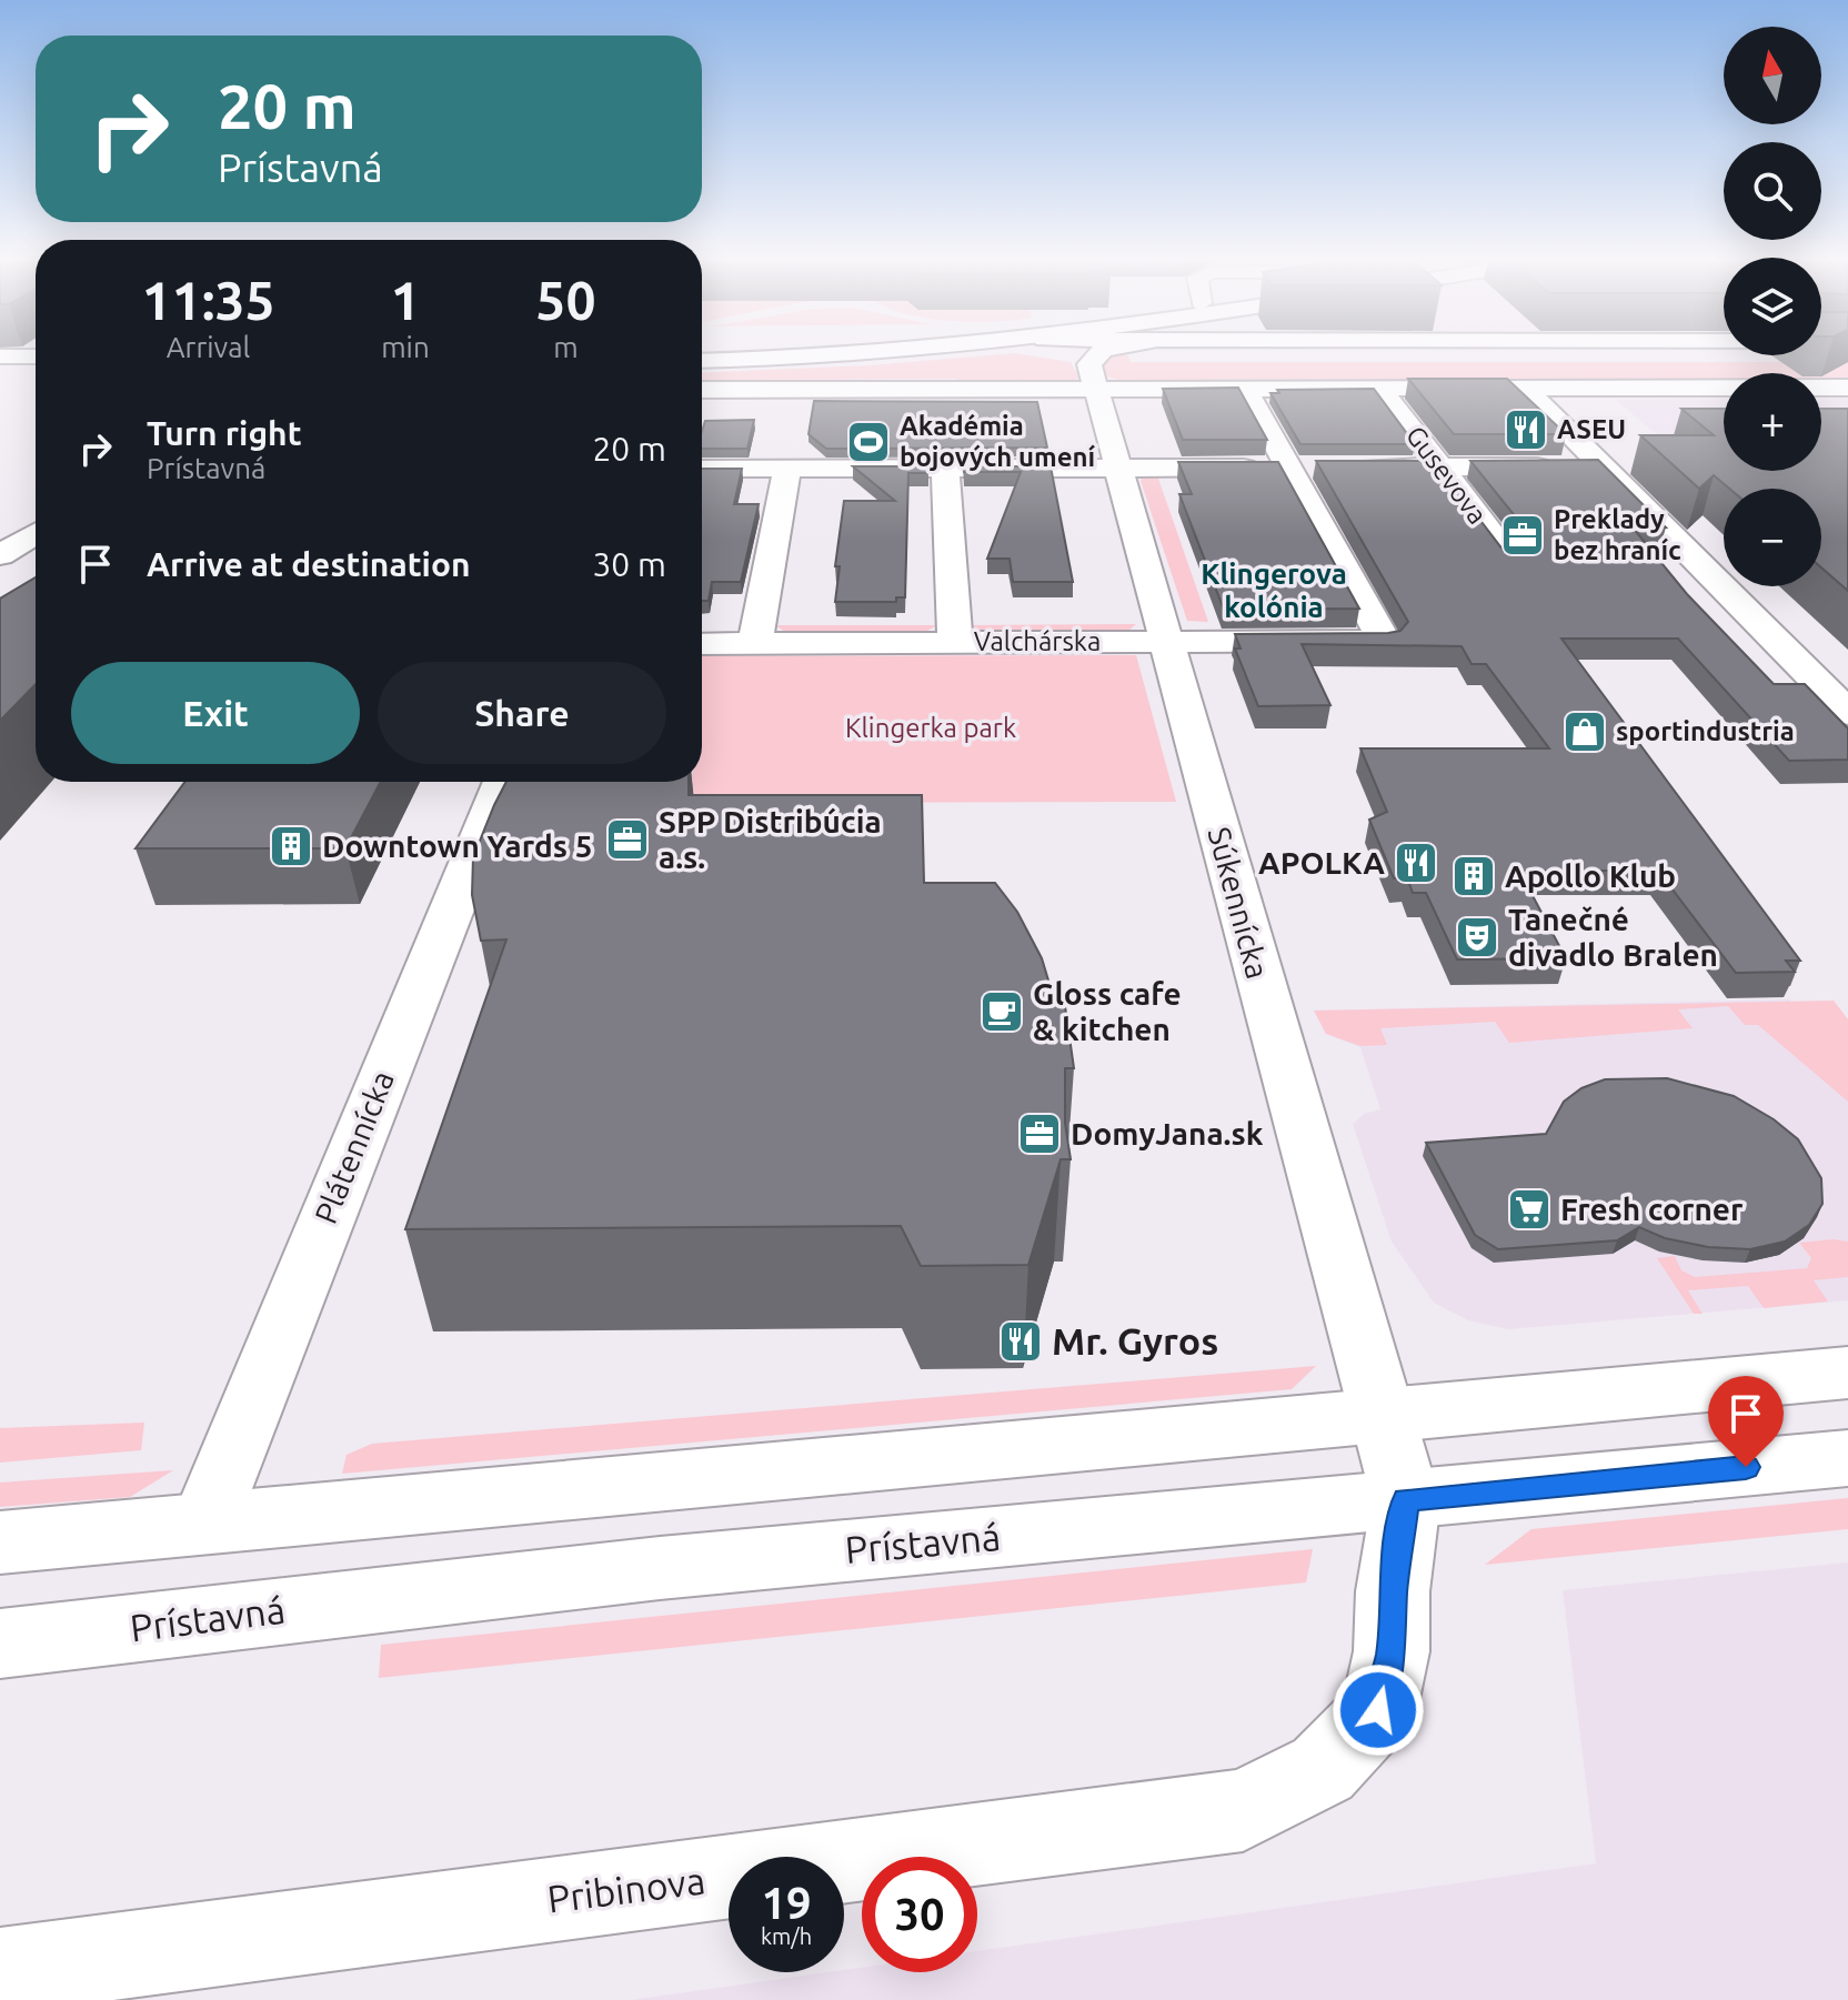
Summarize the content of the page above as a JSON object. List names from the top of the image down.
{
  "streets": {
    "street": [
      "Gusevova",
      "Valchárska",
      "Súkennícka",
      "Plátennícka",
      "Prístavná",
      "Pribinova"
    ]
  },
  "crossings": [
    ["Valchárska", "Súkennícka"],
    ["Súkennícka", "Prístavná"],
    ["Súkennícka", "Pribinova"],
    ["Prístavná", "Pribinova"]
  ],
  "districts": ["Klingerova kolónia"],
  "parks": ["Klingerka park"],
  "places": {
    "restaurant": ["ASEU", "APOLKA", "Mr. Gyros"],
    "sports": ["Akadémia bojových umení"],
    "office": ["Preklady bez hraníc", "SPP Distribúcia a.s.", "DomyJana.sk"],
    "shop": ["sportindustria"],
    "building": ["Downtown Yards 5", "Apollo Klub"],
    "theatre": ["Tanečné divadlo Bralen"],
    "cafe": ["Gloss cafe & kitchen"],
    "supermarket": ["Fresh corner"]
  },
  "north": "top",
  "page": {
    "map_buttons": ["+", "−"],
    "turn": ["20 m", "Prístavná"],
    "eta": [
      "11:35",
      "Arrival",
      "1",
      "min",
      "50",
      "m"
    ],
    "list": [
      {
        "name": "Turn right",
        "note": "Prístavná",
        "value": "20 m"
      },
      {
        "name": "Arrive at destination",
        "value": "30 m"
      }
    ],
    "buttons": ["Exit", "Share"],
    "speed": "19 km/h",
    "limit": "30"
  }
}
